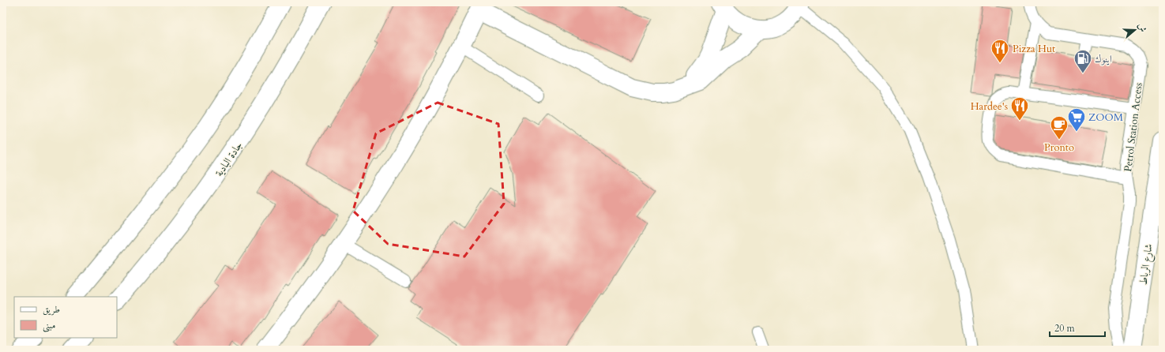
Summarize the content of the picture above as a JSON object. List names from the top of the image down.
{
  "streets": {
    "main road": ["جادة البادية", "شارع الرباط"],
    "lane": ["Petrol Station Access"]
  },
  "places": {
    "restaurant": ["Pizza Hut", "Hardee's"],
    "fuel station": ["اينوك"],
    "supermarket": ["ZOOM"],
    "cafe": ["Pronto"]
  },
  "legend": ["طريق", "مبنى"],
  "scale_bar": "20 m",
  "north": "right"
}
